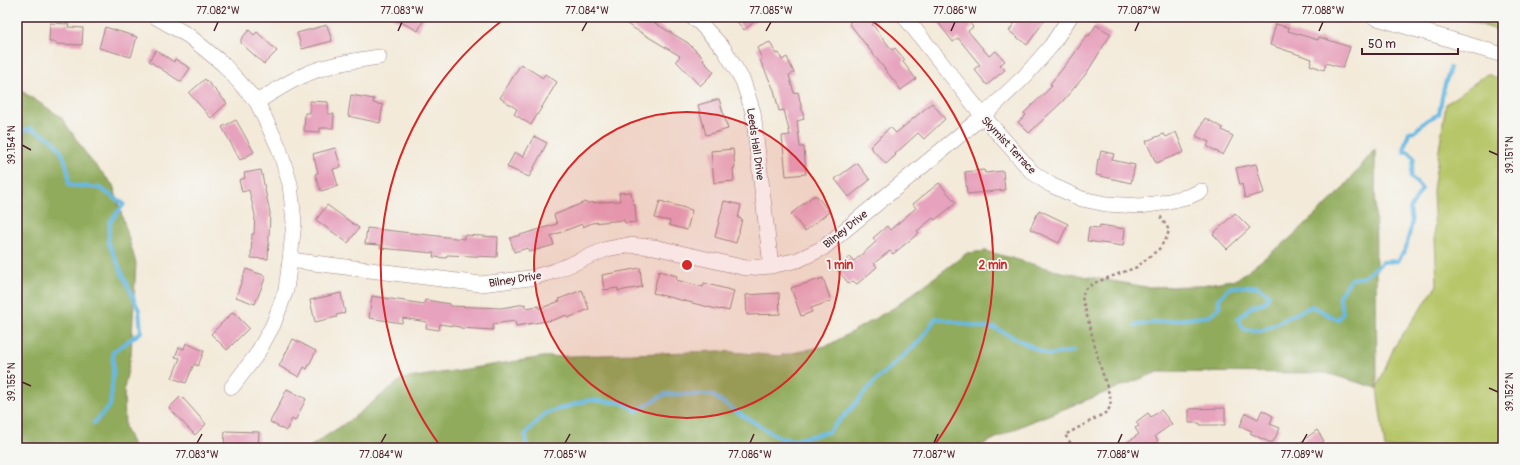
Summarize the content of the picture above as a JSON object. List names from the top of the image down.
{
  "streets": {
    "street": ["Leeds Hall Drive", "Skymist Terrace", "Bilney Drive"]
  },
  "crossings": [
    ["Leeds Hall Drive", "Bilney Drive"],
    ["Skymist Terrace", "Bilney Drive"]
  ],
  "scale_bar": "50 m",
  "coordinates": [
    "77.082°W",
    "77.083°W",
    "77.084°W",
    "77.085°W",
    "77.086°W",
    "77.087°W",
    "77.088°W",
    "39.154°N",
    "39.151°N",
    "39.155°N",
    "39.152°N",
    "77.089°W"
  ],
  "rings": ["1 min", "2 min"]
}
